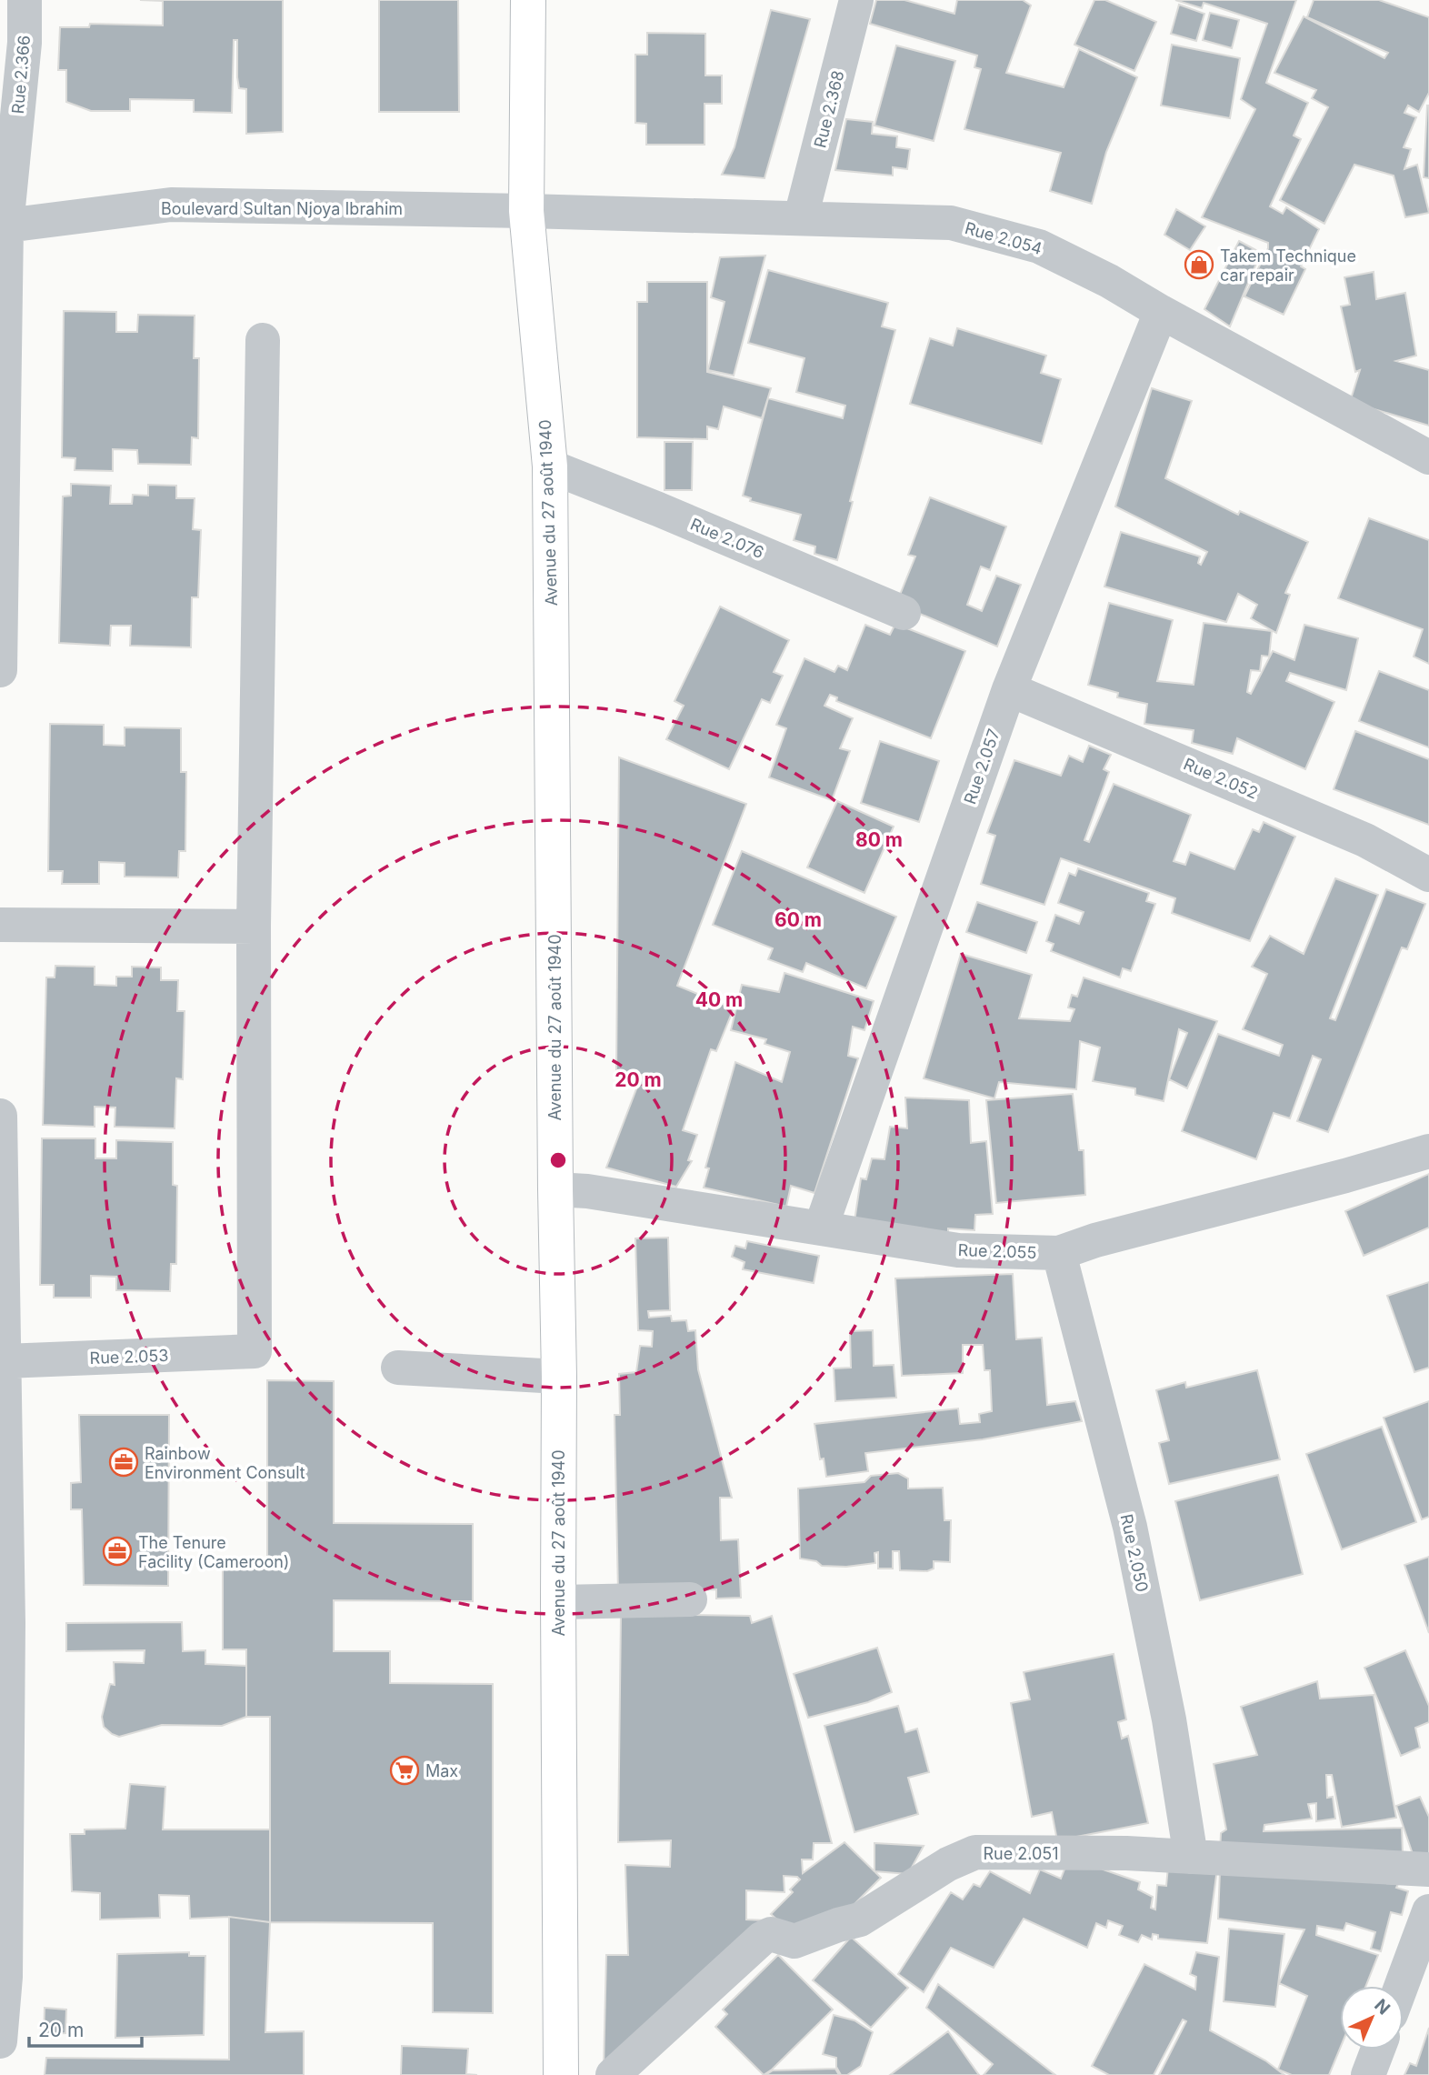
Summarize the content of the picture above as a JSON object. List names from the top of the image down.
{
  "streets": {
    "main road": ["Avenue du 27 août 1940"],
    "street": [
      "Rue 2.366",
      "Rue 2.368",
      "Boulevard Sultan Njoya Ibrahim",
      "Rue 2.054",
      "Rue 2.076",
      "Rue 2.057",
      "Rue 2.052",
      "Rue 2.055",
      "Rue 2.053",
      "Rue 2.050",
      "Rue 2.051"
    ]
  },
  "crossings": [
    ["Rue 2.366", "Boulevard Sultan Njoya Ibrahim"],
    ["Rue 2.368", "Rue 2.054"],
    ["Boulevard Sultan Njoya Ibrahim", "Rue 2.054"],
    ["Boulevard Sultan Njoya Ibrahim", "Avenue du 27 août 1940"],
    ["Rue 2.054", "Avenue du 27 août 1940"],
    ["Rue 2.054", "Rue 2.057"],
    ["Avenue du 27 août 1940", "Rue 2.076"],
    ["Avenue du 27 août 1940", "Rue 2.055"],
    ["Rue 2.057", "Rue 2.052"],
    ["Rue 2.057", "Rue 2.055"],
    ["Rue 2.055", "Rue 2.050"],
    ["Rue 2.050", "Rue 2.051"]
  ],
  "places": {
    "shop": ["Takem Technique car repair"],
    "office": ["Rainbow Environment Consult", "The Tenure Facility (Cameroon)"],
    "supermarket": ["Max"]
  },
  "scale_bar": "20 m",
  "north": "top right",
  "rings": [
    "80 m",
    "60 m",
    "40 m",
    "20 m"
  ]
}
